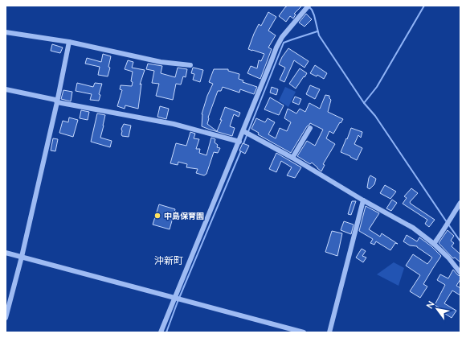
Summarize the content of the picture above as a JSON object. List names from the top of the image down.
{
  "districts": ["沖新町"],
  "places": ["中島保育園"],
  "north": "top left"
}
